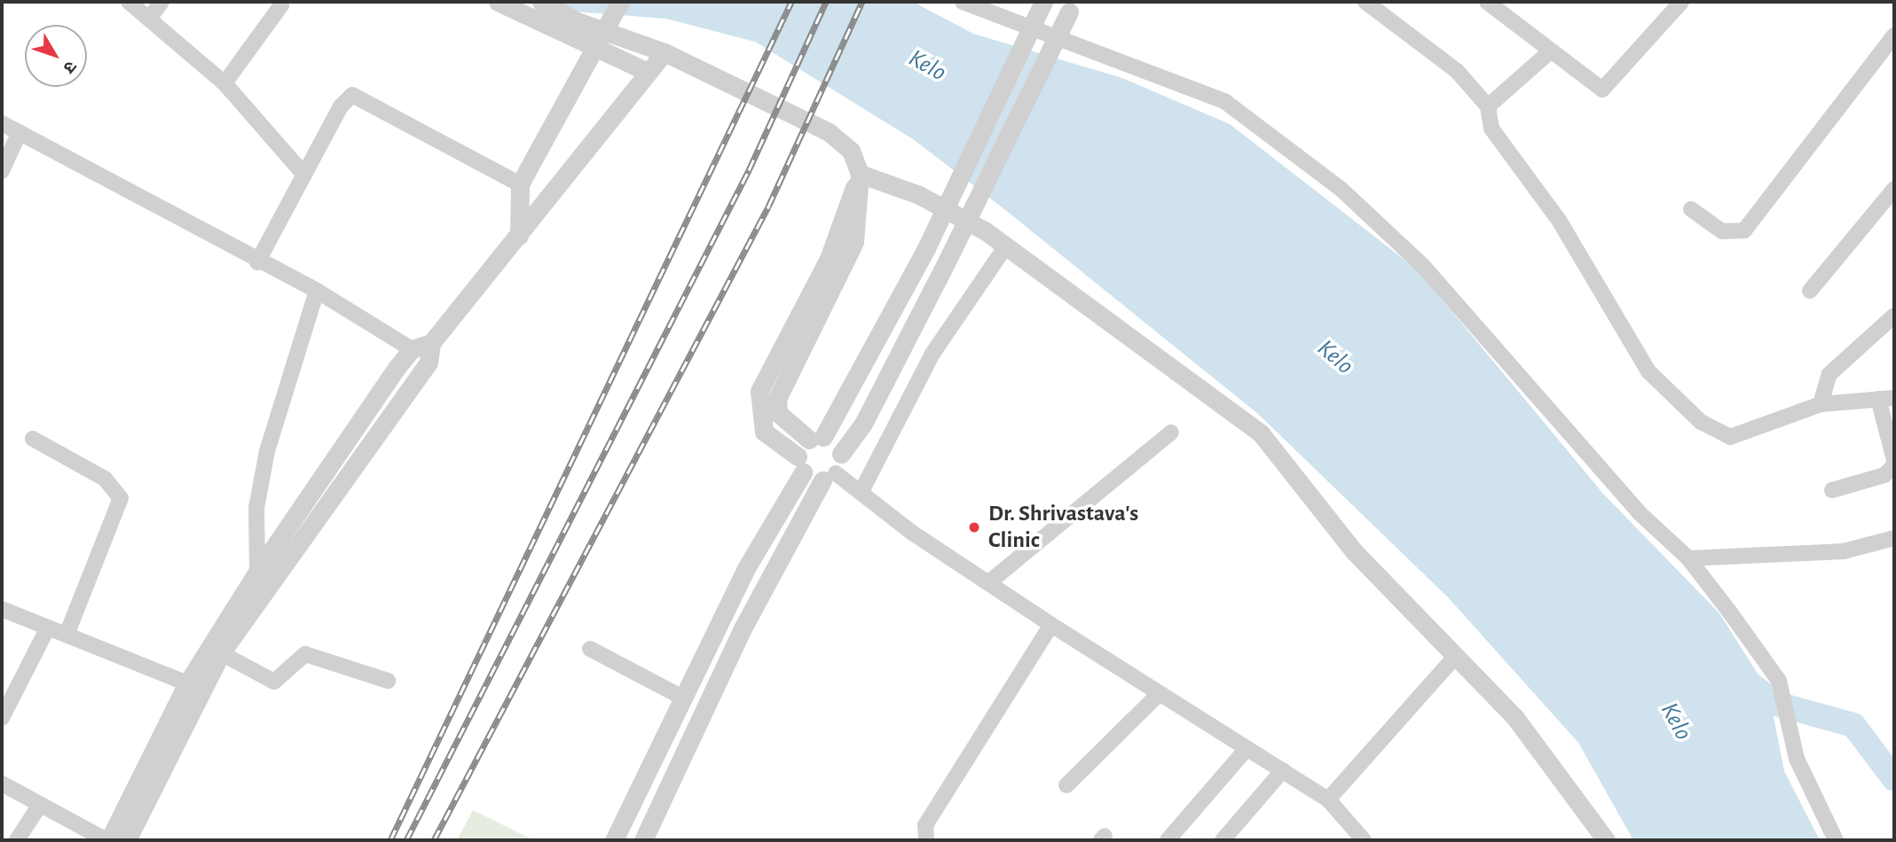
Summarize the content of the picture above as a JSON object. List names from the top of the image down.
{
  "water": ["Kelo"],
  "places": ["Dr. Shrivastava's Clinic"],
  "north": "bottom right"
}
